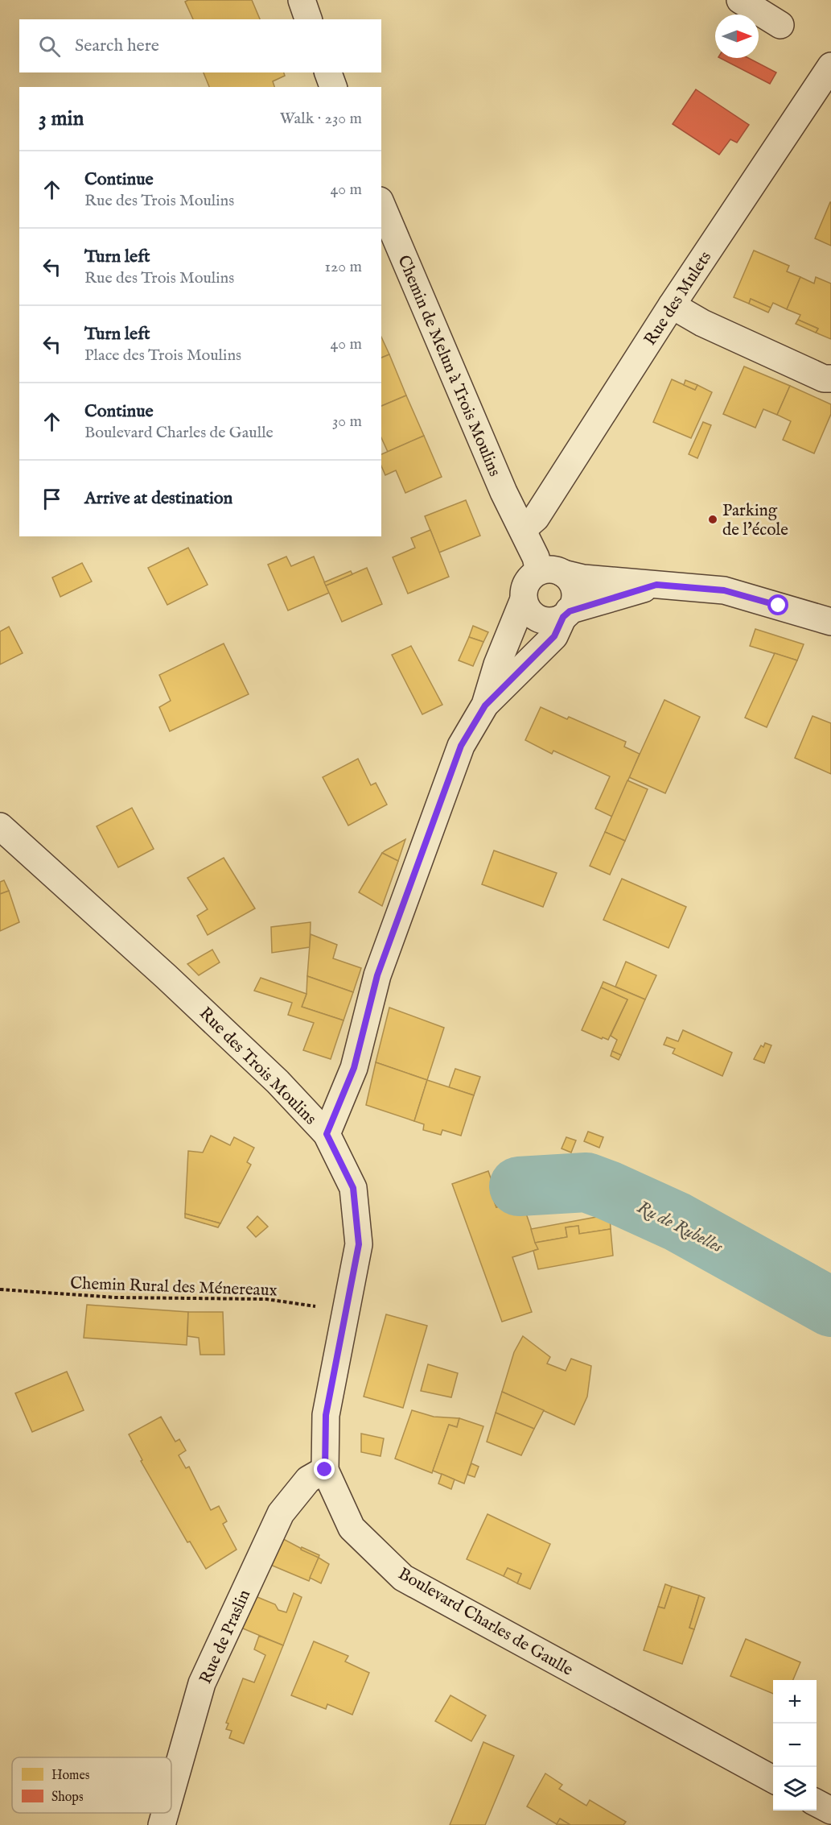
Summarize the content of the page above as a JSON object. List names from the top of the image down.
{
  "streets": {
    "street": [
      "Rue des Mulets",
      "Chemin de Melun à Trois Moulins",
      "Rue des Trois Moulins",
      "Boulevard Charles de Gaulle",
      "Rue de Praslin"
    ],
    "path": ["Chemin Rural des Ménereaux"]
  },
  "crossings": [
    ["Rue des Mulets", "Chemin de Melun à Trois Moulins"],
    ["Chemin de Melun à Trois Moulins", "Rue des Trois Moulins"],
    ["Rue des Trois Moulins", "Boulevard Charles de Gaulle"],
    ["Chemin Rural des Ménereaux", "Boulevard Charles de Gaulle"],
    ["Boulevard Charles de Gaulle", "Rue de Praslin"]
  ],
  "water": ["Ru de Rubelles"],
  "places": ["Parking de l'école"],
  "legend": ["Homes", "Shops"],
  "north": "right",
  "page": {
    "search": "Search here",
    "heading": ["3 min", "Walk · 230 m"],
    "list": [
      ["Continue", "Rue des Trois Moulins", "40 m"],
      ["Turn left", "Rue des Trois Moulins", "120 m"],
      ["Turn left", "Place des Trois Moulins", "40 m"],
      ["Continue", "Boulevard Charles de Gaulle", "30 m"],
      "Arrive at destination"
    ],
    "map_buttons": ["+", "−"]
  }
}
